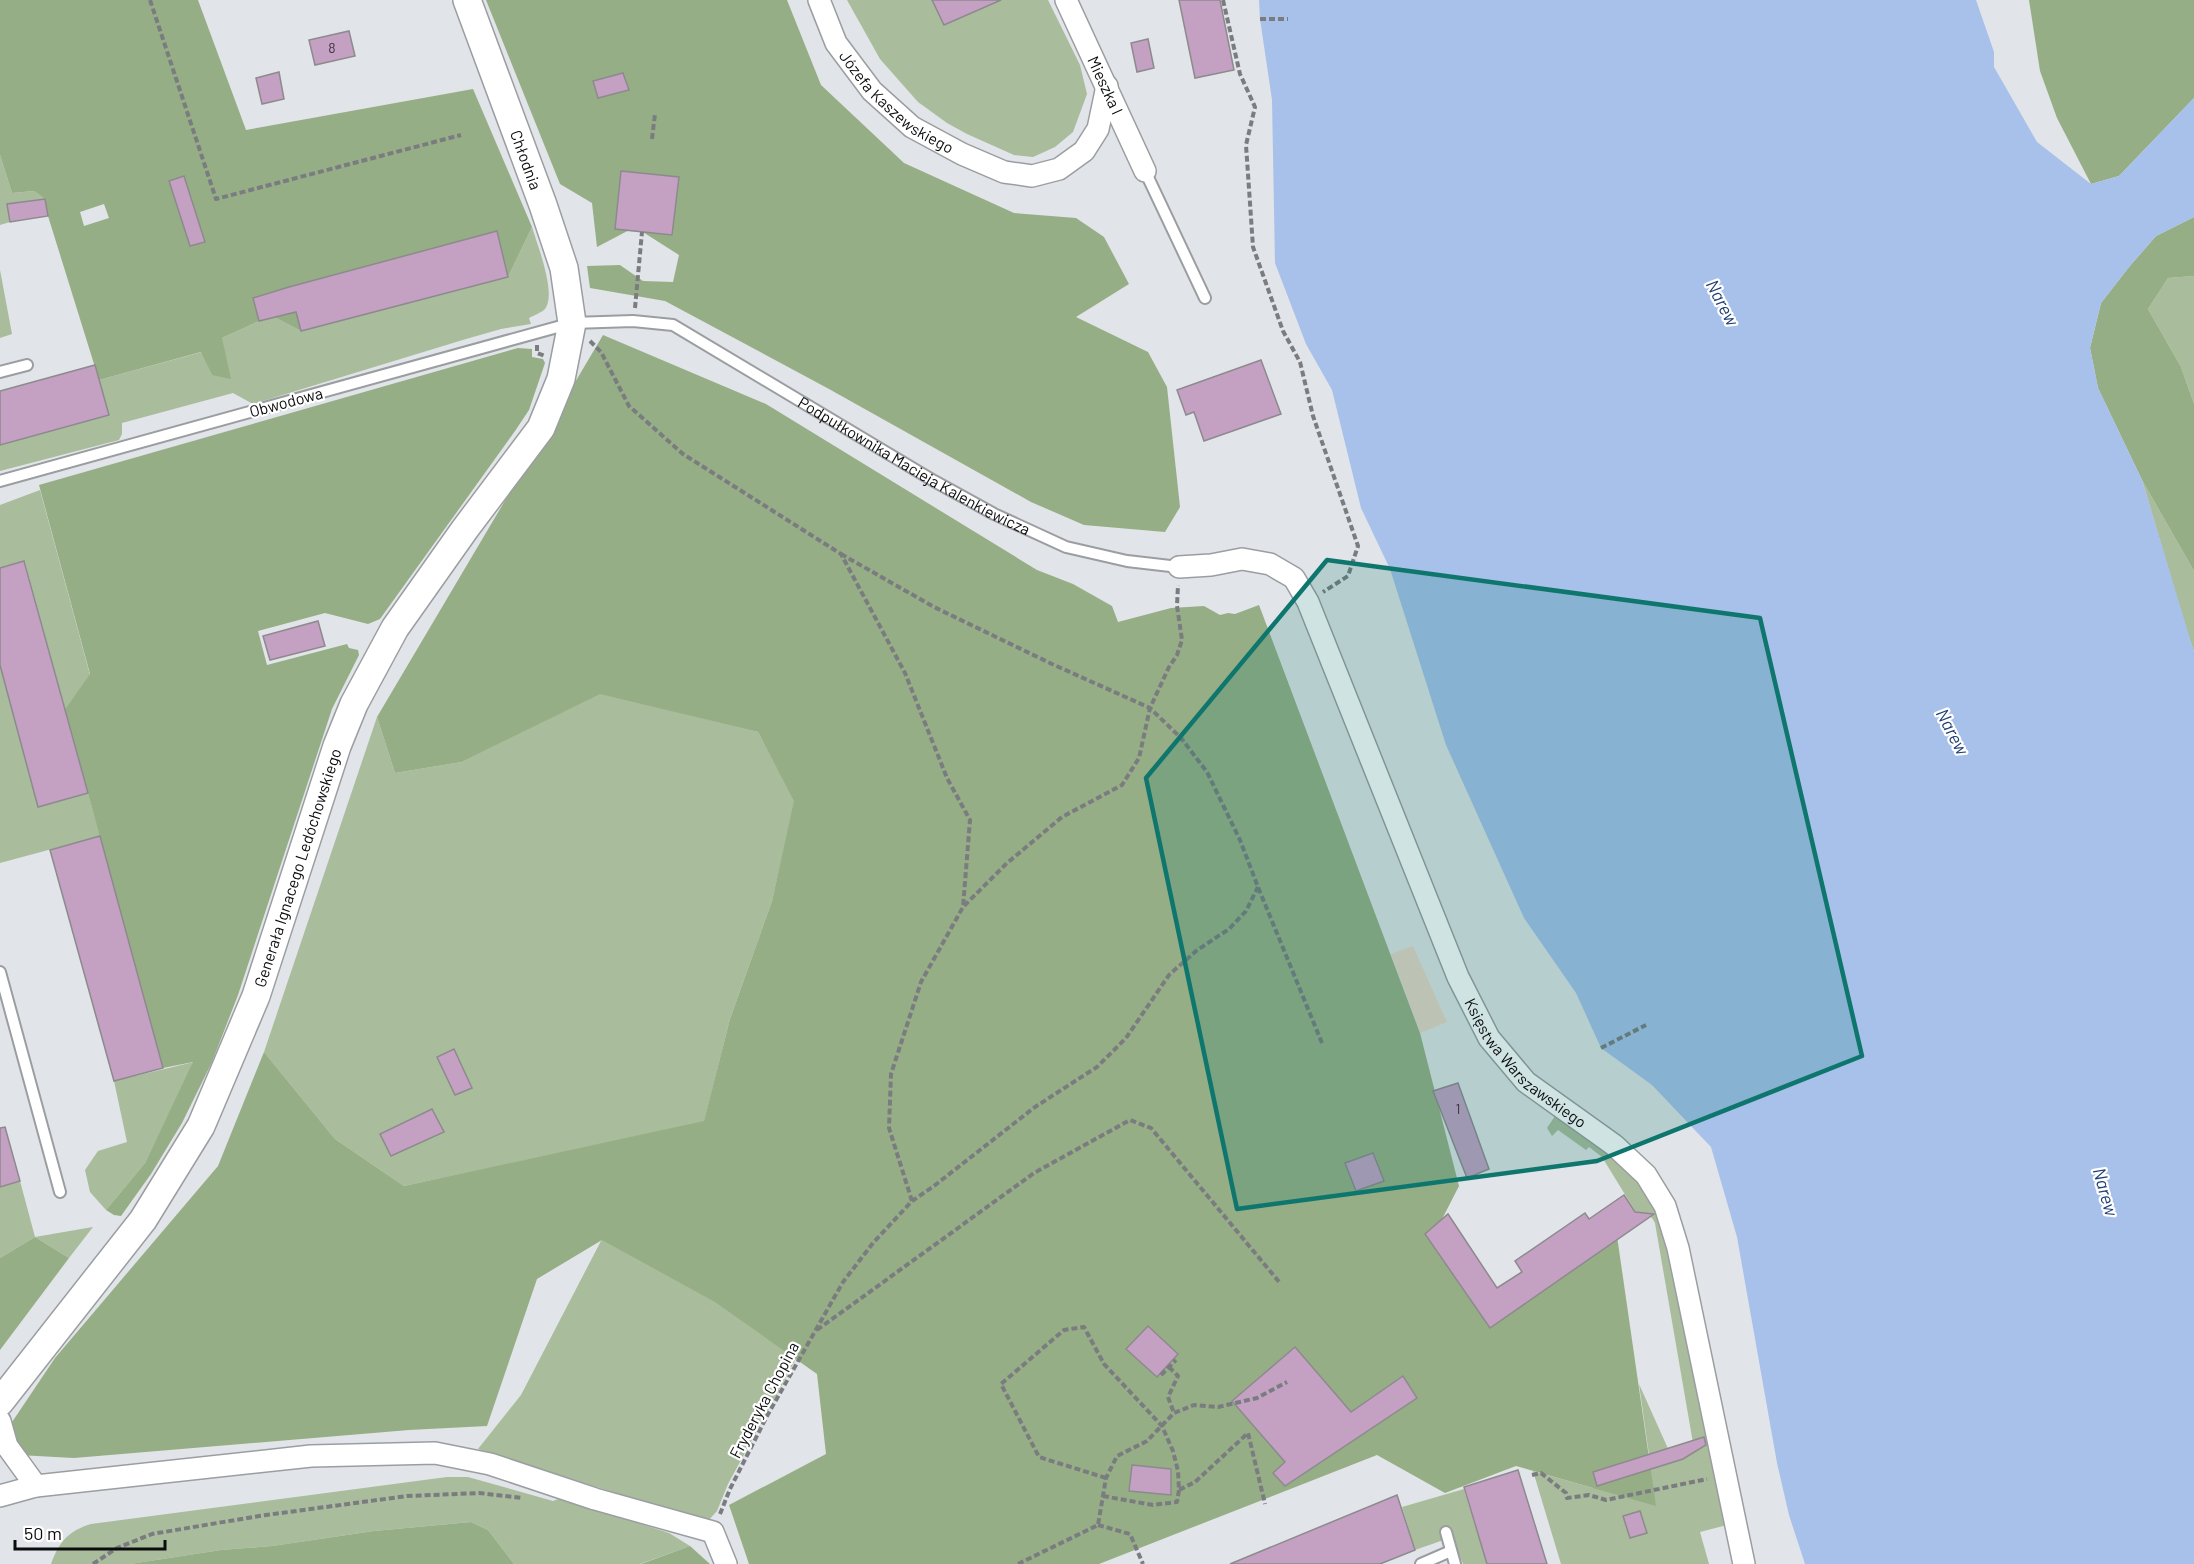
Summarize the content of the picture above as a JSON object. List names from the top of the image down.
{
  "streets": {
    "street": [
      "Mieszka I",
      "Józefa Kaszewskiego",
      "Chłodnia",
      "Podpułkownika Macieja Kalenkiewicza",
      "Generała Ignacego Ledóchowskiego",
      "Księstwa Warszawskiego"
    ],
    "lane": ["Obwodowa"],
    "path": ["Fryderyka Chopina"]
  },
  "crossings": [
    ["Mieszka I", "Józefa Kaszewskiego"],
    ["Chłodnia", "Obwodowa"],
    ["Chłodnia", "Podpułkownika Macieja Kalenkiewicza"],
    ["Chłodnia", "Generała Ignacego Ledóchowskiego"],
    ["Obwodowa", "Podpułkownika Macieja Kalenkiewicza"],
    ["Obwodowa", "Generała Ignacego Ledóchowskiego"],
    ["Podpułkownika Macieja Kalenkiewicza", "Generała Ignacego Ledóchowskiego"],
    ["Podpułkownika Macieja Kalenkiewicza", "Księstwa Warszawskiego"]
  ],
  "water": ["Narew"],
  "house_numbers": ["8", "1"],
  "scale_bar": "50 m"
}
